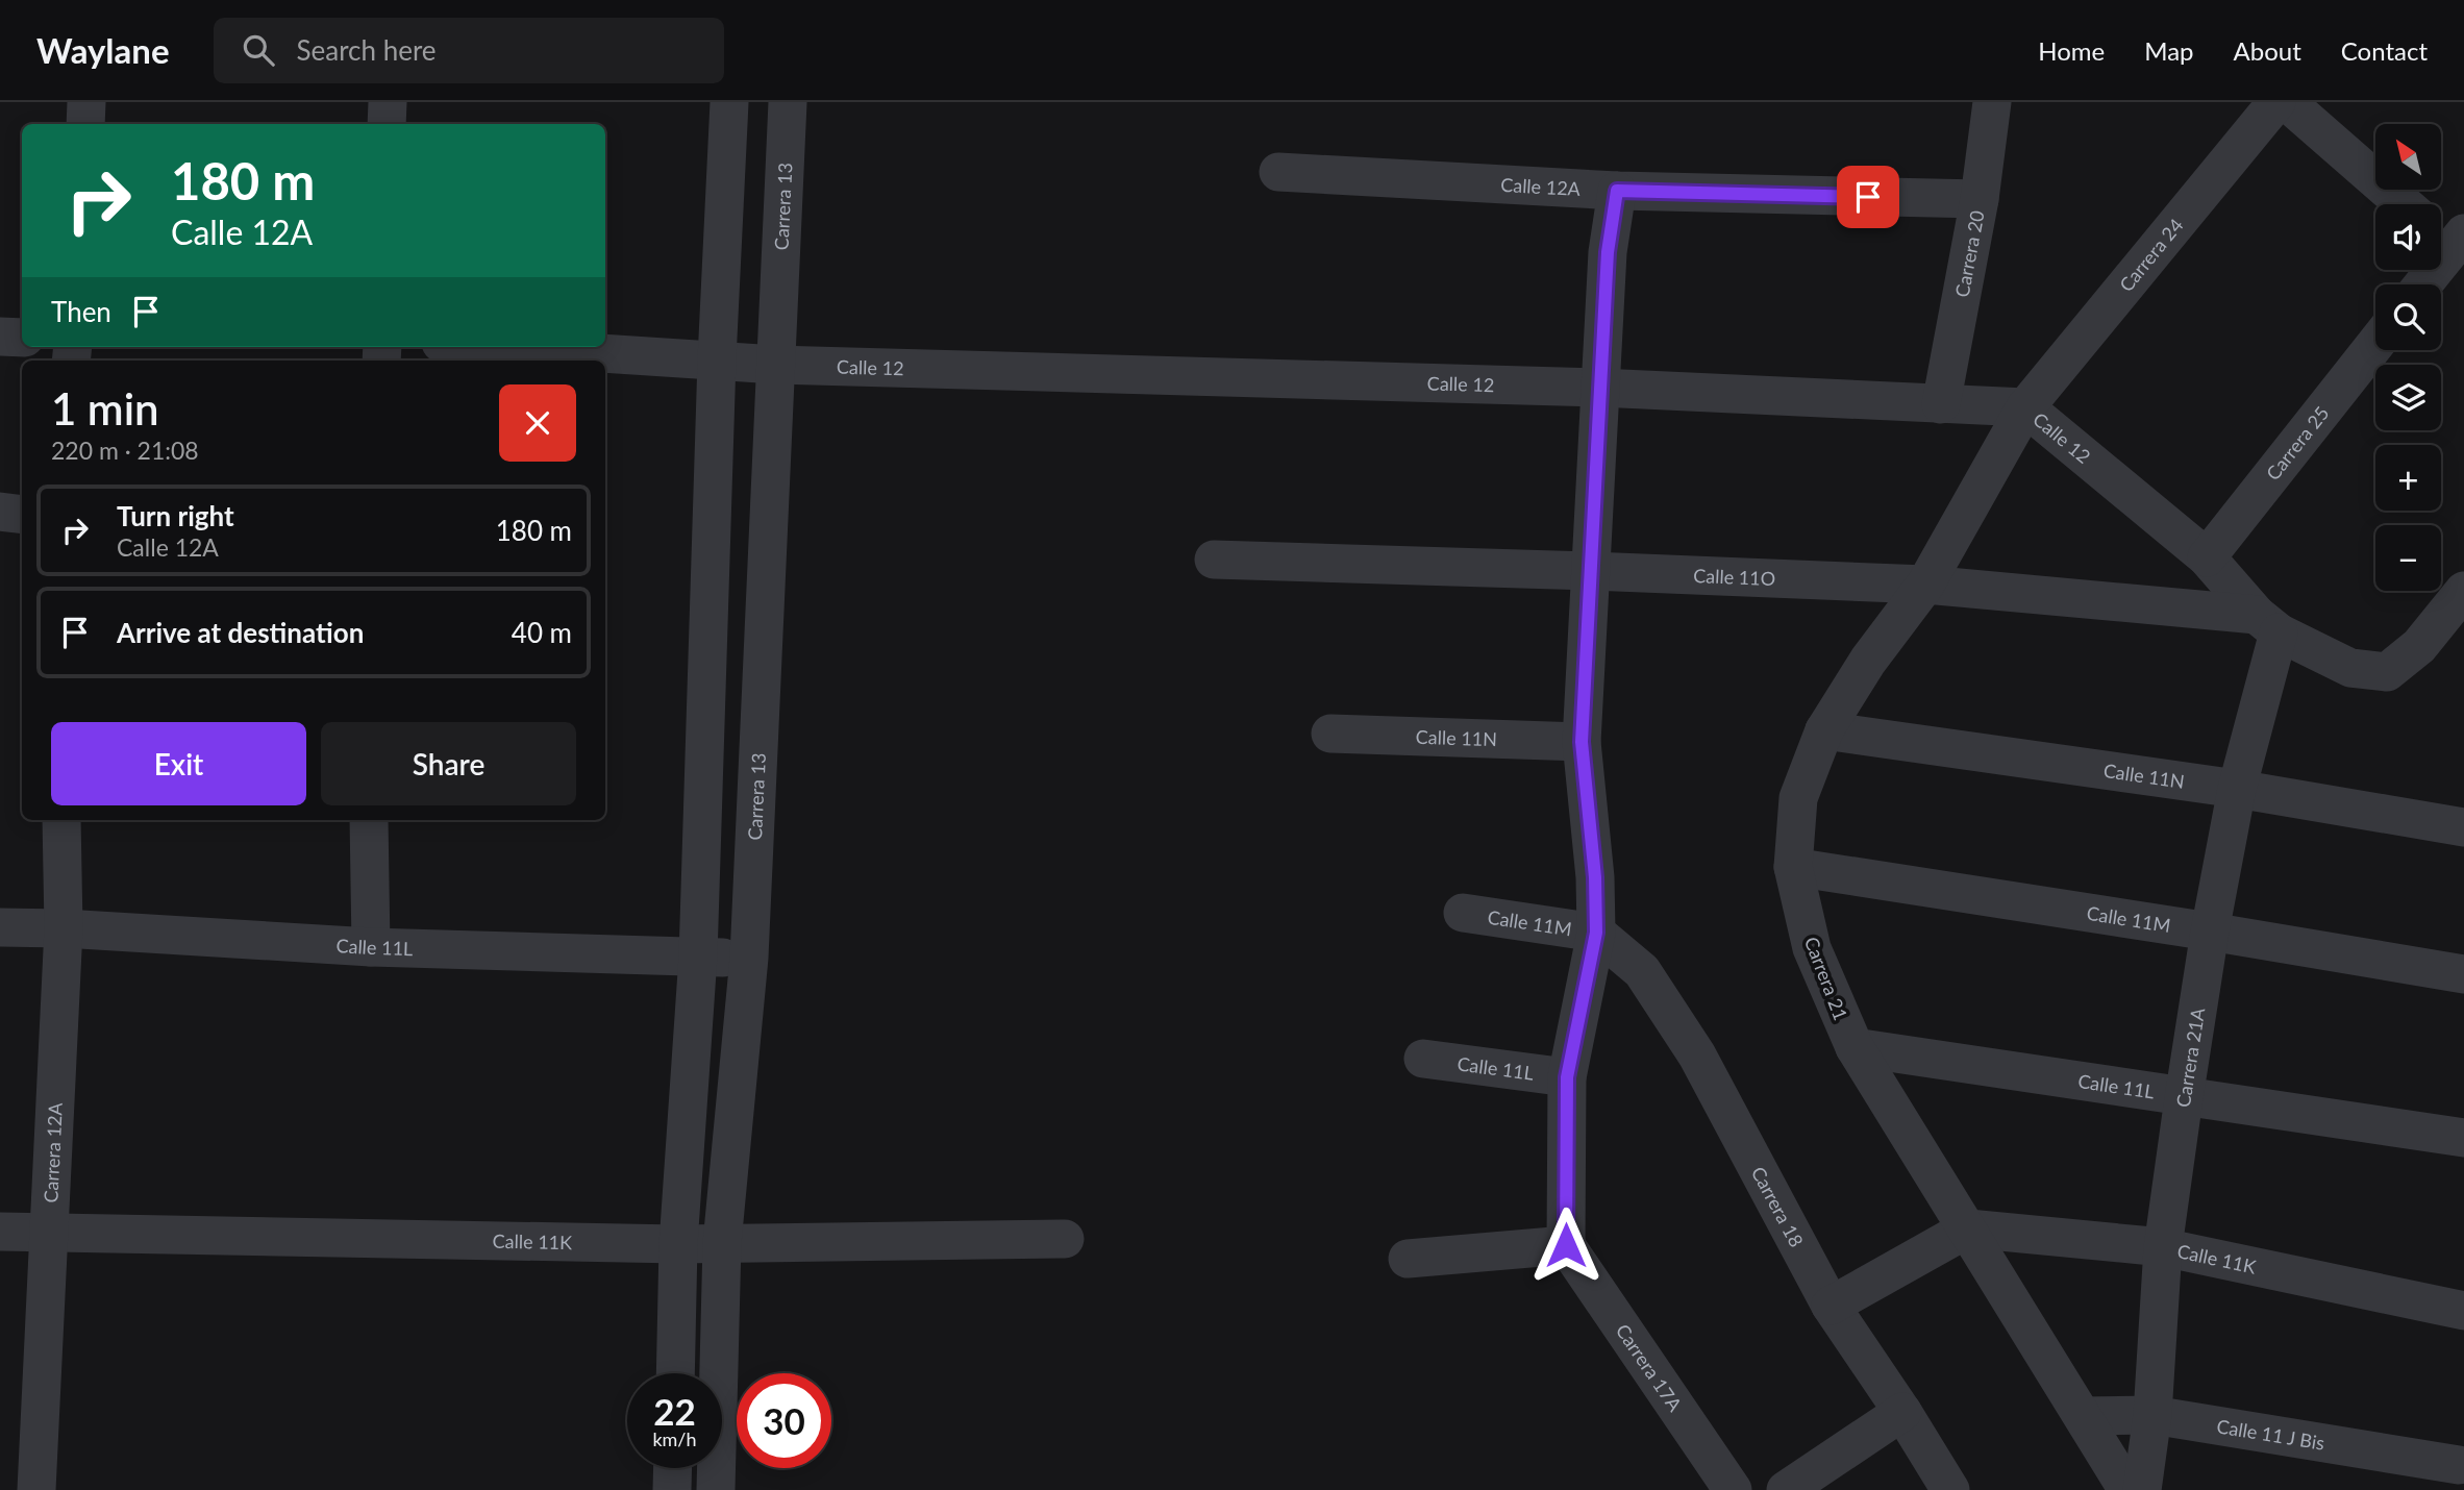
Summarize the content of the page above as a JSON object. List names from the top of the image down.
{
  "streets": {
    "street": [
      "Calle 12A",
      "Carrera 13",
      "Carrera 20",
      "Carrera 24",
      "Calle 12",
      "Carrera 25",
      "Calle 11O",
      "Calle 11N",
      "Calle 11M",
      "Calle 11L",
      "Carrera 21",
      "Carrera 21A",
      "Carrera 12A",
      "Carrera 18",
      "Calle 11K",
      "Carrera 17A",
      "Calle 11 J Bis"
    ]
  },
  "crossings": [
    ["Calle 12A", "Carrera 20"],
    ["Carrera 13", "Calle 12"],
    ["Carrera 13", "Calle 11L"],
    ["Carrera 13", "Calle 11K"],
    ["Carrera 20", "Calle 12"],
    ["Carrera 24", "Calle 12"],
    ["Carrera 24", "Carrera 21"],
    ["Calle 12", "Carrera 25"],
    ["Calle 12", "Calle 11O"],
    ["Calle 12", "Carrera 21"],
    ["Calle 12", "Carrera 21A"],
    ["Calle 11O", "Carrera 21"],
    ["Calle 11O", "Carrera 21A"],
    ["Calle 11N", "Carrera 21"],
    ["Calle 11N", "Carrera 21A"],
    ["Calle 11M", "Carrera 21"],
    ["Calle 11M", "Carrera 21A"],
    ["Calle 11M", "Carrera 18"],
    ["Calle 11L", "Carrera 21"],
    ["Calle 11L", "Carrera 21A"],
    ["Calle 11L", "Carrera 12A"],
    ["Carrera 21", "Calle 11K"],
    ["Carrera 21", "Calle 11 J Bis"],
    ["Carrera 21A", "Calle 11K"],
    ["Carrera 21A", "Calle 11 J Bis"],
    ["Carrera 12A", "Calle 11K"]
  ],
  "north": "top left",
  "page": {
    "header": "Waylane",
    "search": "Search here",
    "nav": [
      "Home",
      "Map",
      "About",
      "Contact"
    ],
    "map_buttons": ["+", "−"],
    "turn": ["180 m", "Calle 12A"],
    "then": "Then",
    "heading": ["1 min", "220 m · 21:08"],
    "list": [
      {
        "name": "Turn right",
        "note": "Calle 12A",
        "value": "180 m"
      },
      {
        "name": "Arrive at destination",
        "value": "40 m"
      }
    ],
    "buttons": ["Exit", "Share"],
    "speed": "22 km/h",
    "limit": "30"
  }
}
